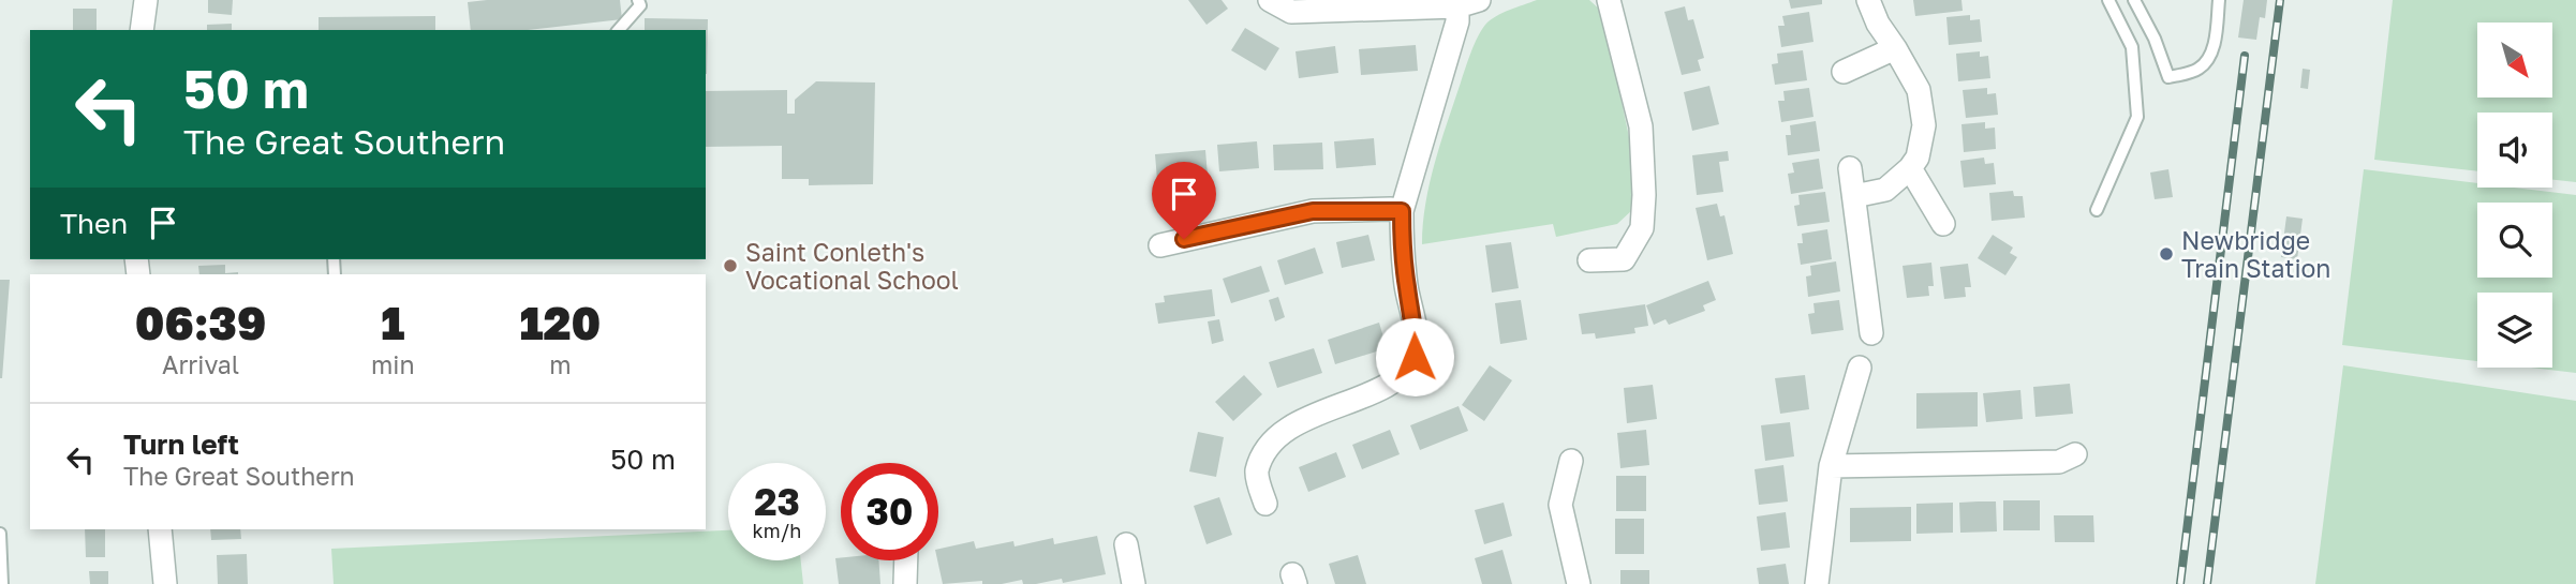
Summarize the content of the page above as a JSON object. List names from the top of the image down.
{
  "places": ["Newbridge Train Station", "Saint Conleth's Vocational School"],
  "north": "bottom right",
  "page": {
    "turn": ["50 m", "The Great Southern"],
    "then": "Then",
    "eta": [
      "06:39",
      "Arrival",
      "1",
      "min",
      "120",
      "m"
    ],
    "list": [
      {
        "name": "Turn left",
        "note": "The Great Southern",
        "value": "50 m"
      }
    ],
    "speed": "23 km/h",
    "limit": "30"
  }
}
